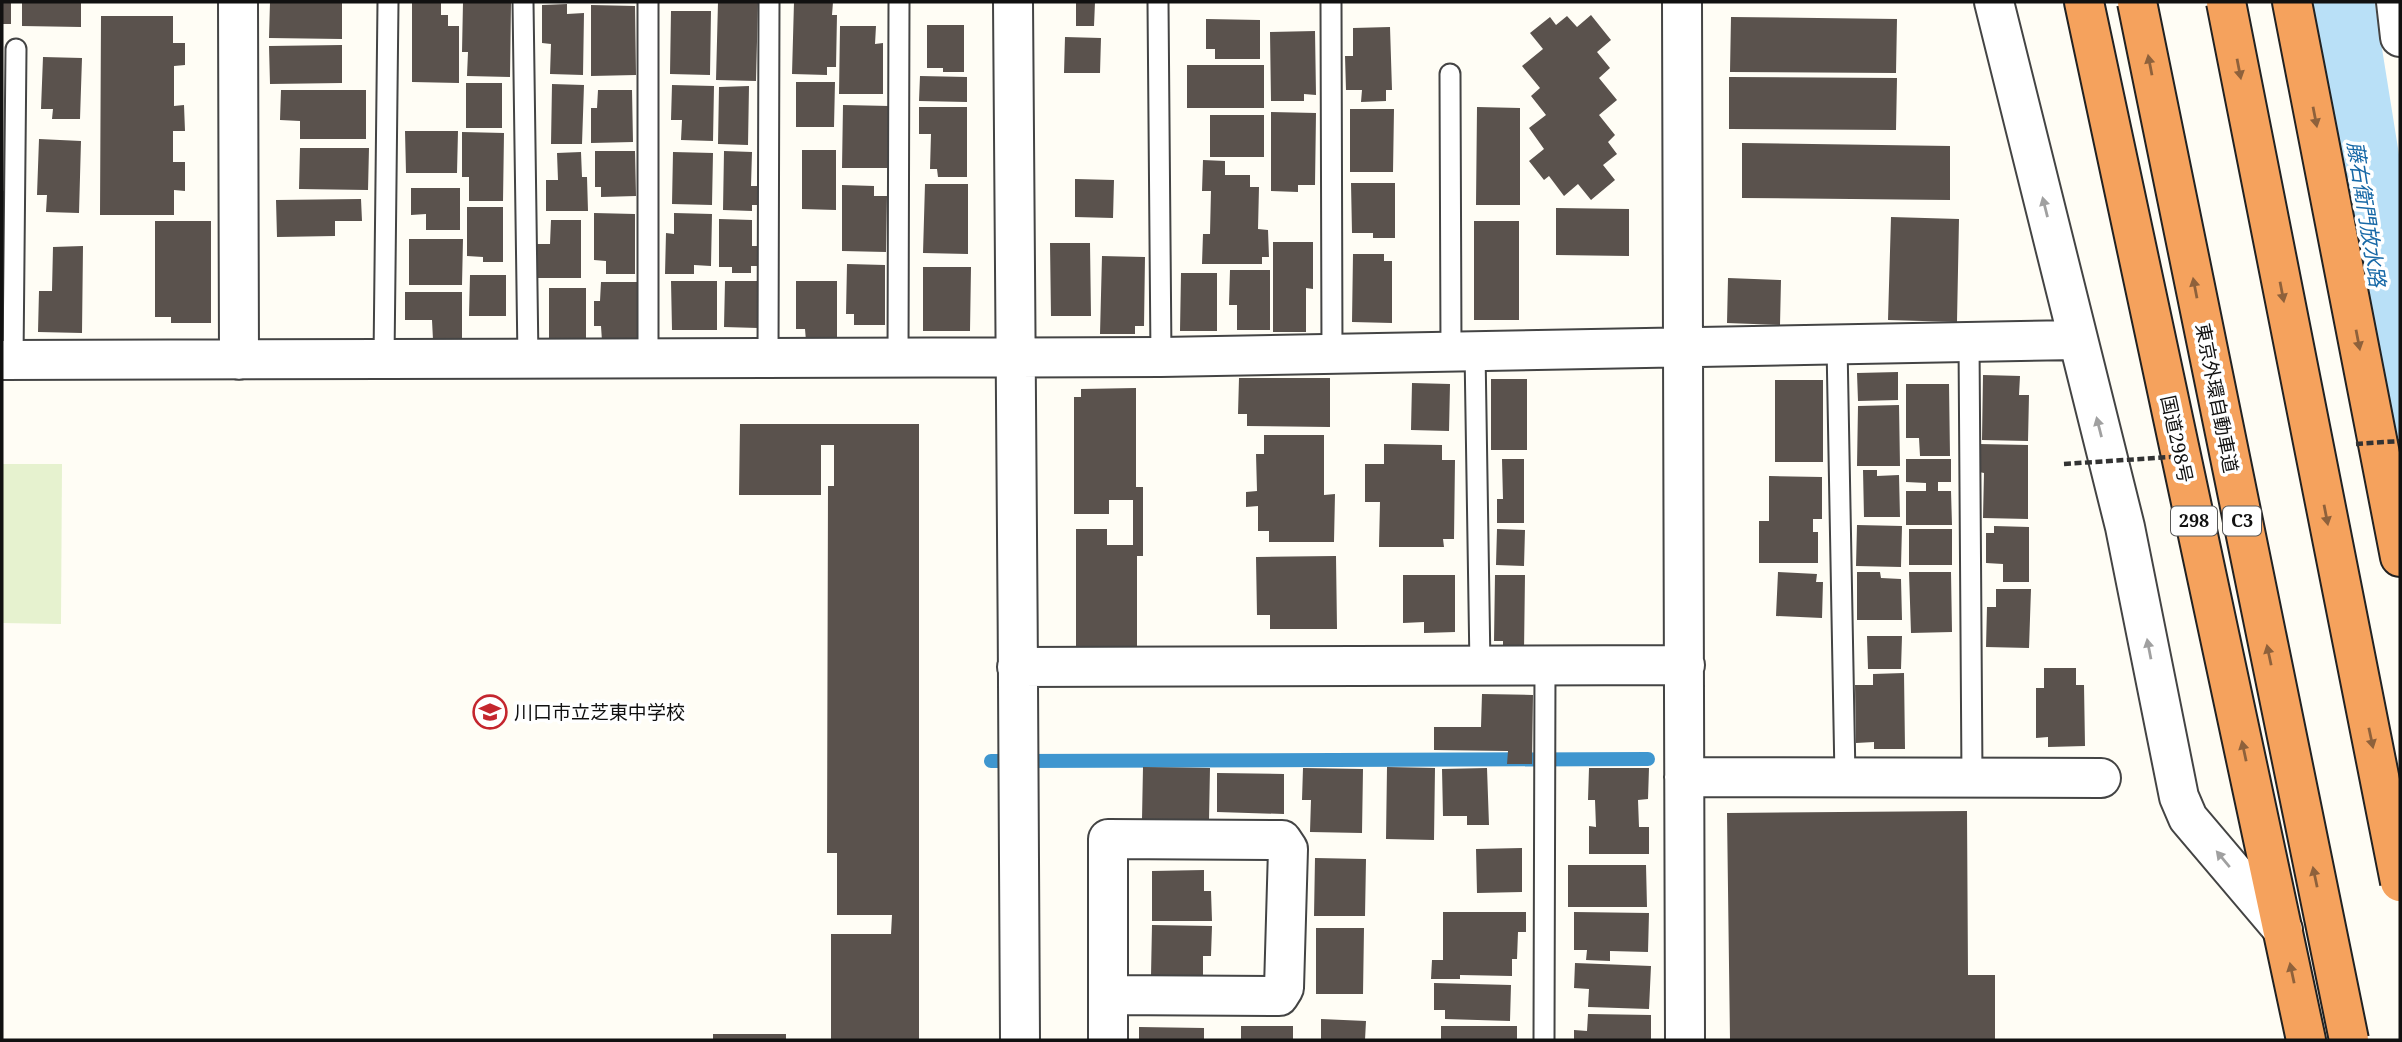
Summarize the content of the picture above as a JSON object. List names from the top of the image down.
{
  "streets": {
    "highway": [
      "東京外環自動車道",
      "国道298号",
      "298",
      "C3"
    ]
  },
  "water": ["藤右衛門放水路"],
  "places": {
    "school or university": ["川口市立芝東中学校"]
  }
}
